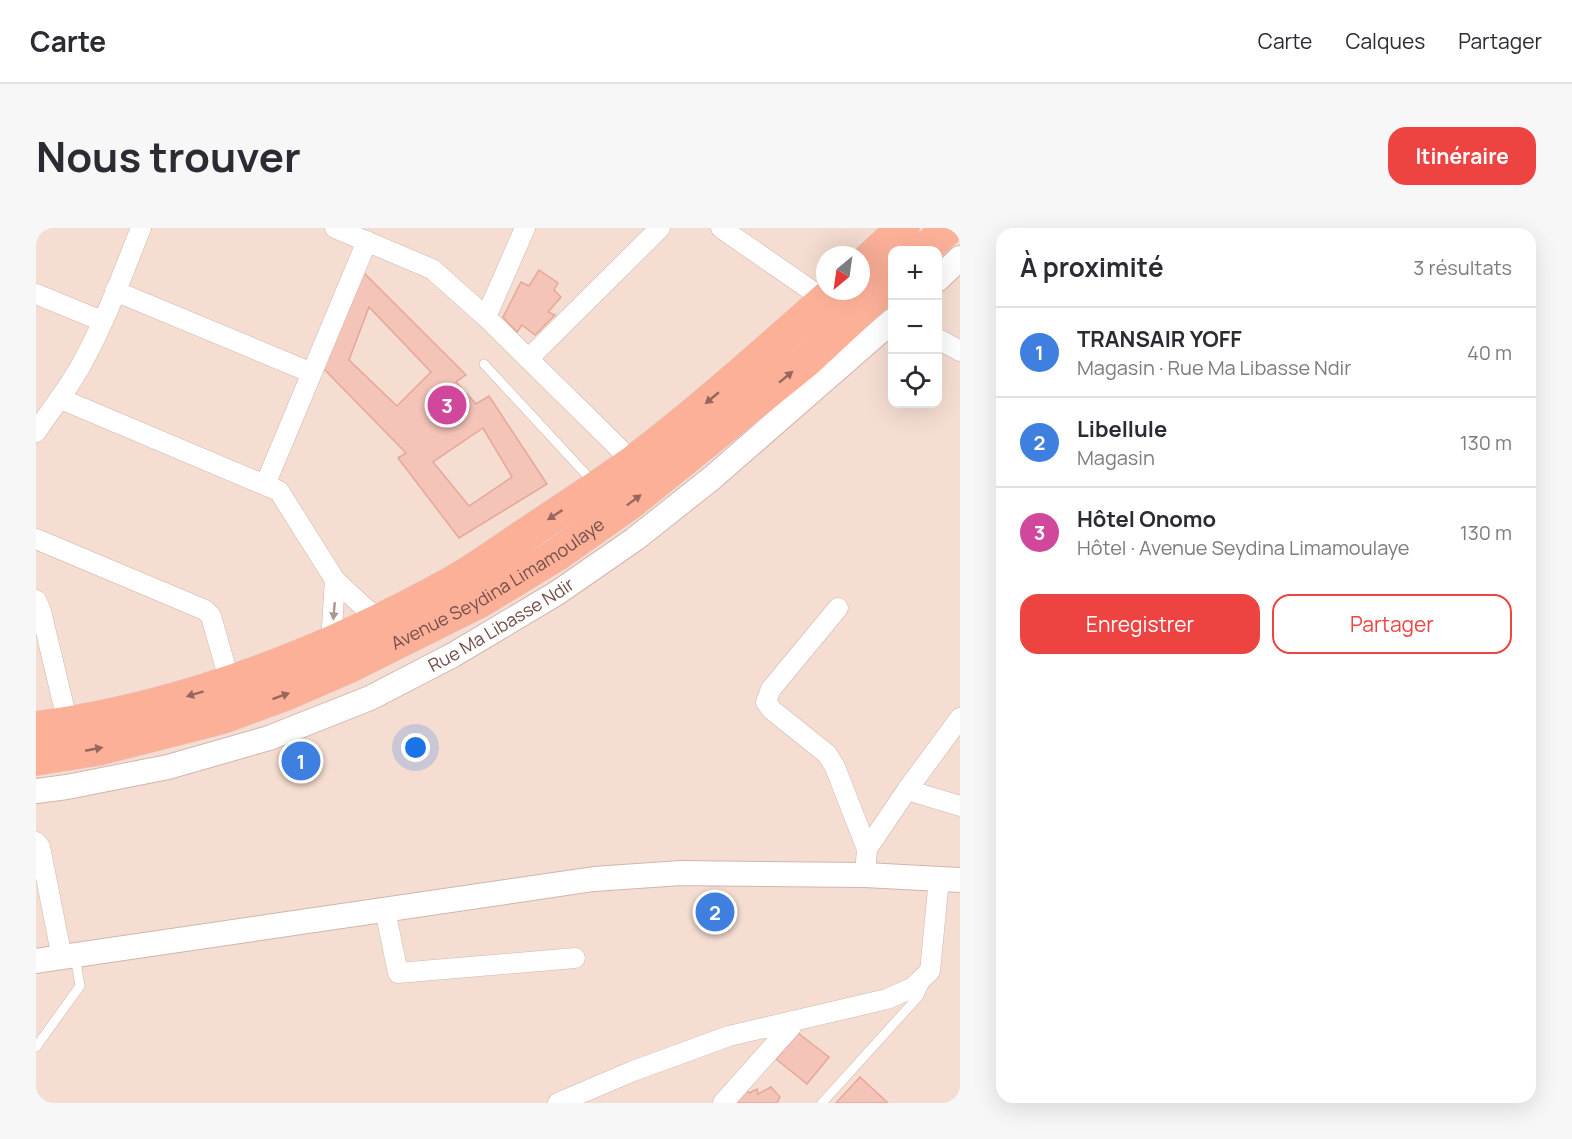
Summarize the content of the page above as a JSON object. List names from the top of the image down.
{
  "streets": {
    "highway": ["Avenue Seydina Limamoulaye"],
    "street": ["Rue Ma Libasse Ndir"]
  },
  "north": "bottom left",
  "page": {
    "header": "Carte",
    "nav": ["Carte", "Calques", "Partager"],
    "title": "Nous trouver",
    "buttons": [
      "Itinéraire",
      ["Enregistrer", "Partager"]
    ],
    "heading": ["À proximité", "3 résultats"],
    "map_buttons": ["+", "−"],
    "list": [
      {
        "mark": "1",
        "name": "TRANSAIR YOFF",
        "note": "Magasin · Rue Ma Libasse Ndir",
        "value": "40 m"
      },
      {
        "mark": "2",
        "name": "Libellule",
        "note": "Magasin",
        "value": "130 m"
      },
      {
        "mark": "3",
        "name": "Hôtel Onomo",
        "note": "Hôtel · Avenue Seydina Limamoulaye",
        "value": "130 m"
      }
    ],
    "pins": ["3", "1", "2"]
  }
}
